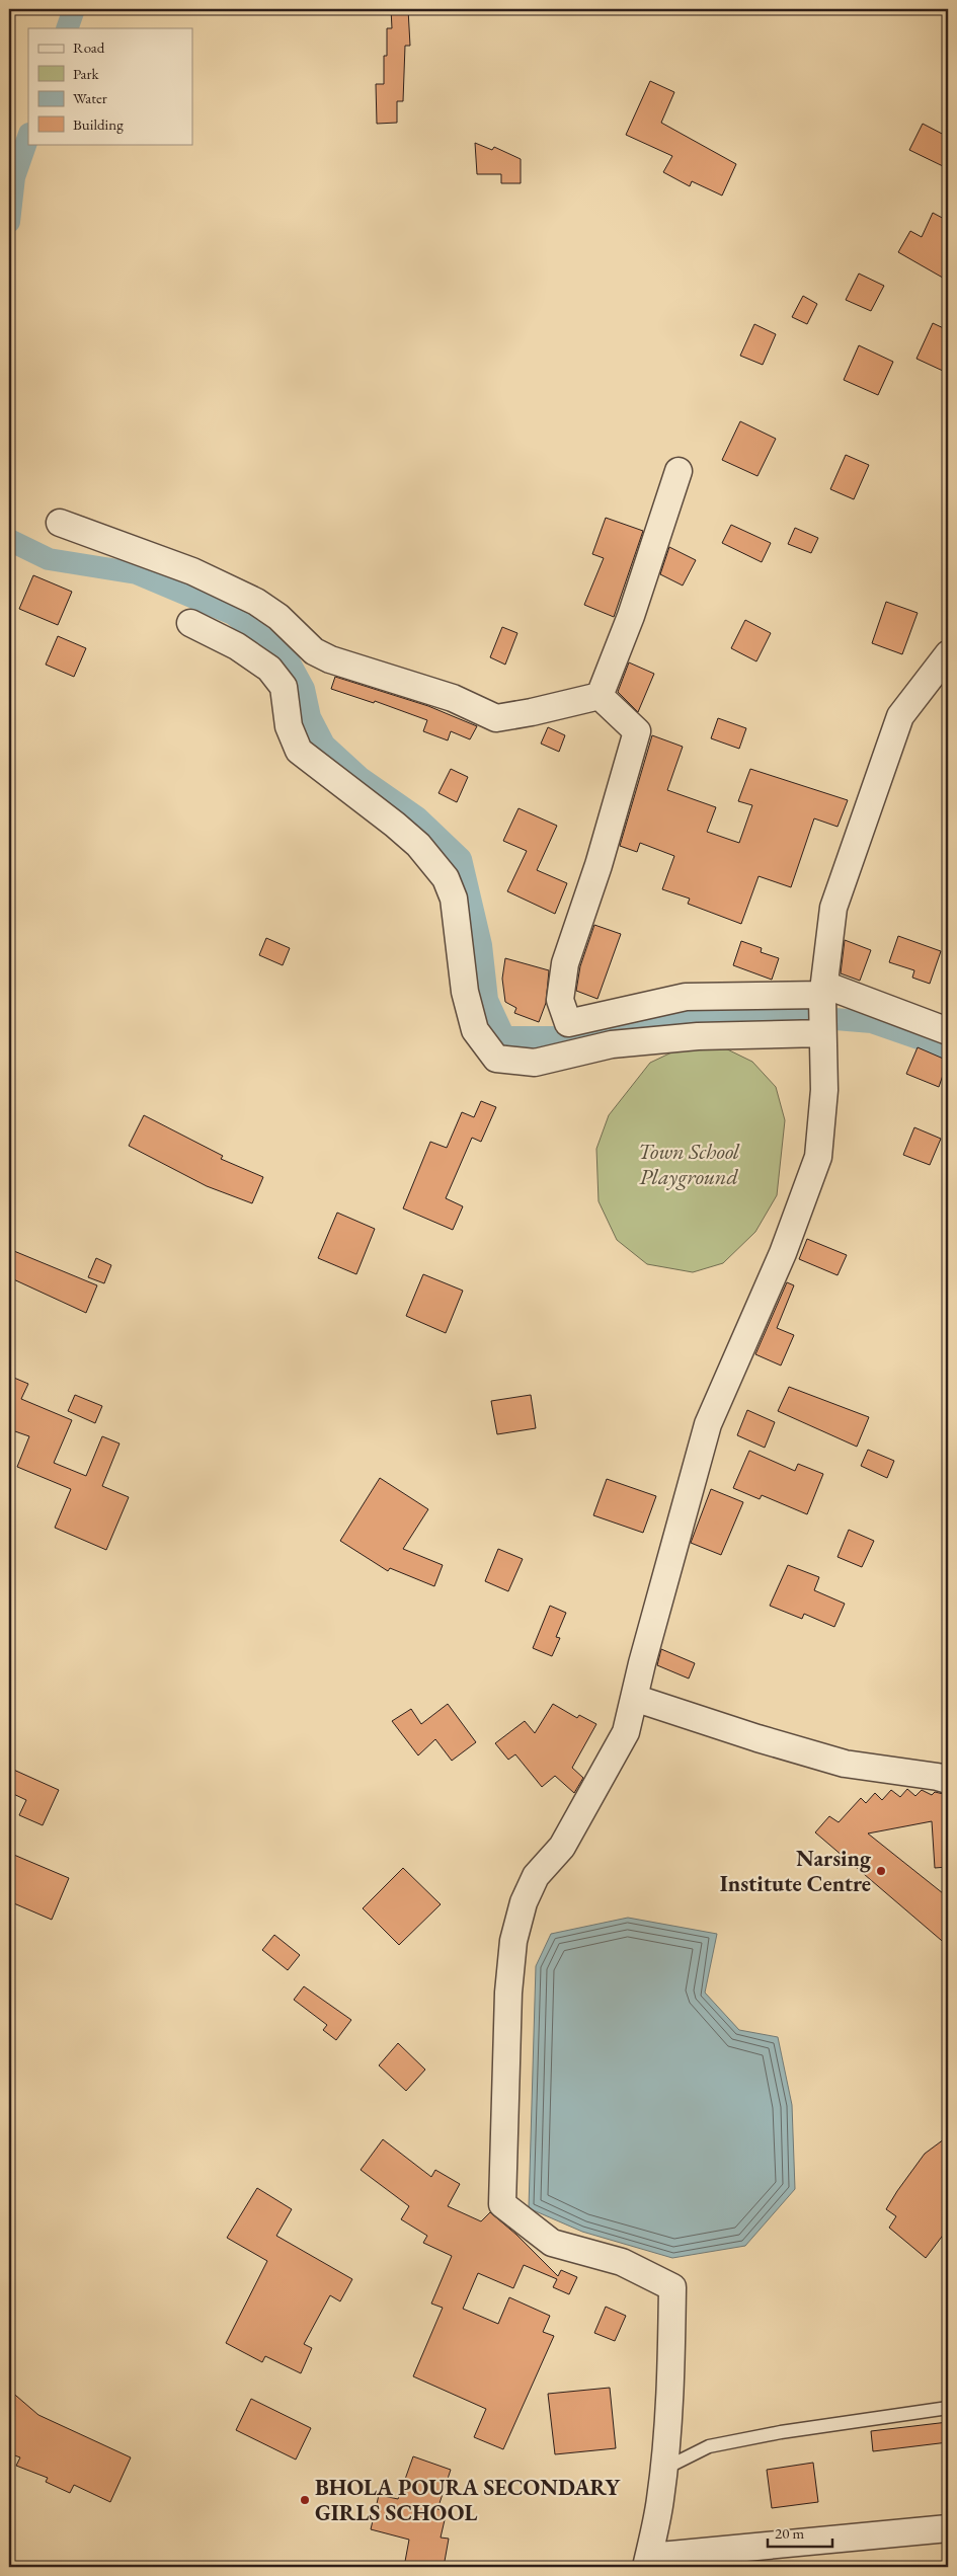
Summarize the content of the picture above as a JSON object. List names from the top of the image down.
{
  "parks": ["Town School Playground"],
  "places": ["Narsing Institute Centre", "BHOLA POURA SECONDARY GIRLS SCHOOL"],
  "legend": [
    "Road",
    "Park",
    "Water",
    "Building"
  ],
  "scale_bar": "20 m"
}
